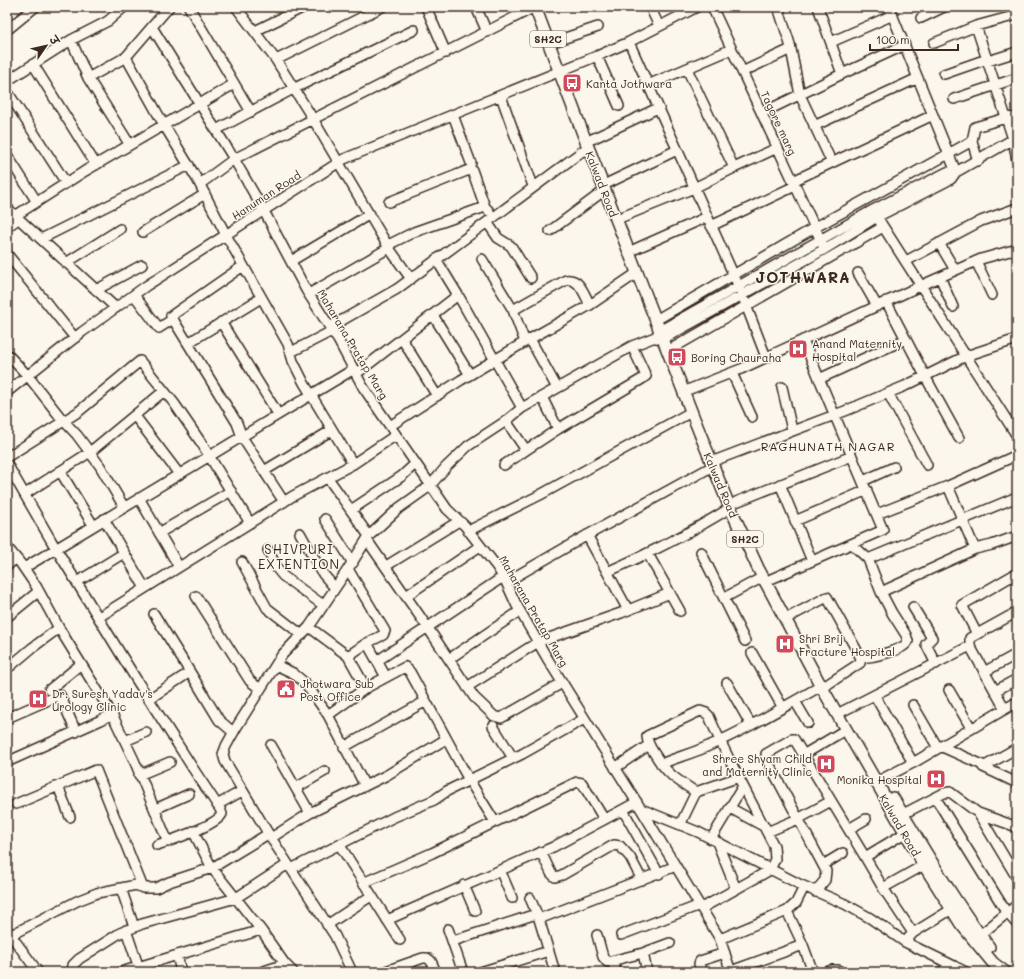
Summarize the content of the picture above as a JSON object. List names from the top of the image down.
{
  "streets": {
    "main road": ["SH2C", "Kalwad Road"],
    "street": ["Tagore marg", "Hanuman Road", "Maharana Pratap Marg"]
  },
  "crossings": [
    ["Kalwad Road", "Hanuman Road"],
    ["Hanuman Road", "Maharana Pratap Marg"]
  ],
  "districts": ["JOTHWARA", "RAGHUNATH NAGAR", "SHIVPURI EXTENTION"],
  "places": {
    "bus stop": ["Kanta Jothwara", "Boring Chauraha"],
    "hospital": [
      "Anand Maternity Hospital",
      "Shri Brij Fracture Hospital",
      "Dr. Suresh Yadav's Urology Clinic",
      "Shree Shyam Child and Maternity Clinic",
      "Monika Hospital"
    ],
    "public building": ["Jhotwara Sub Post Office"]
  },
  "scale_bar": "100 m",
  "north": "top right"
}
